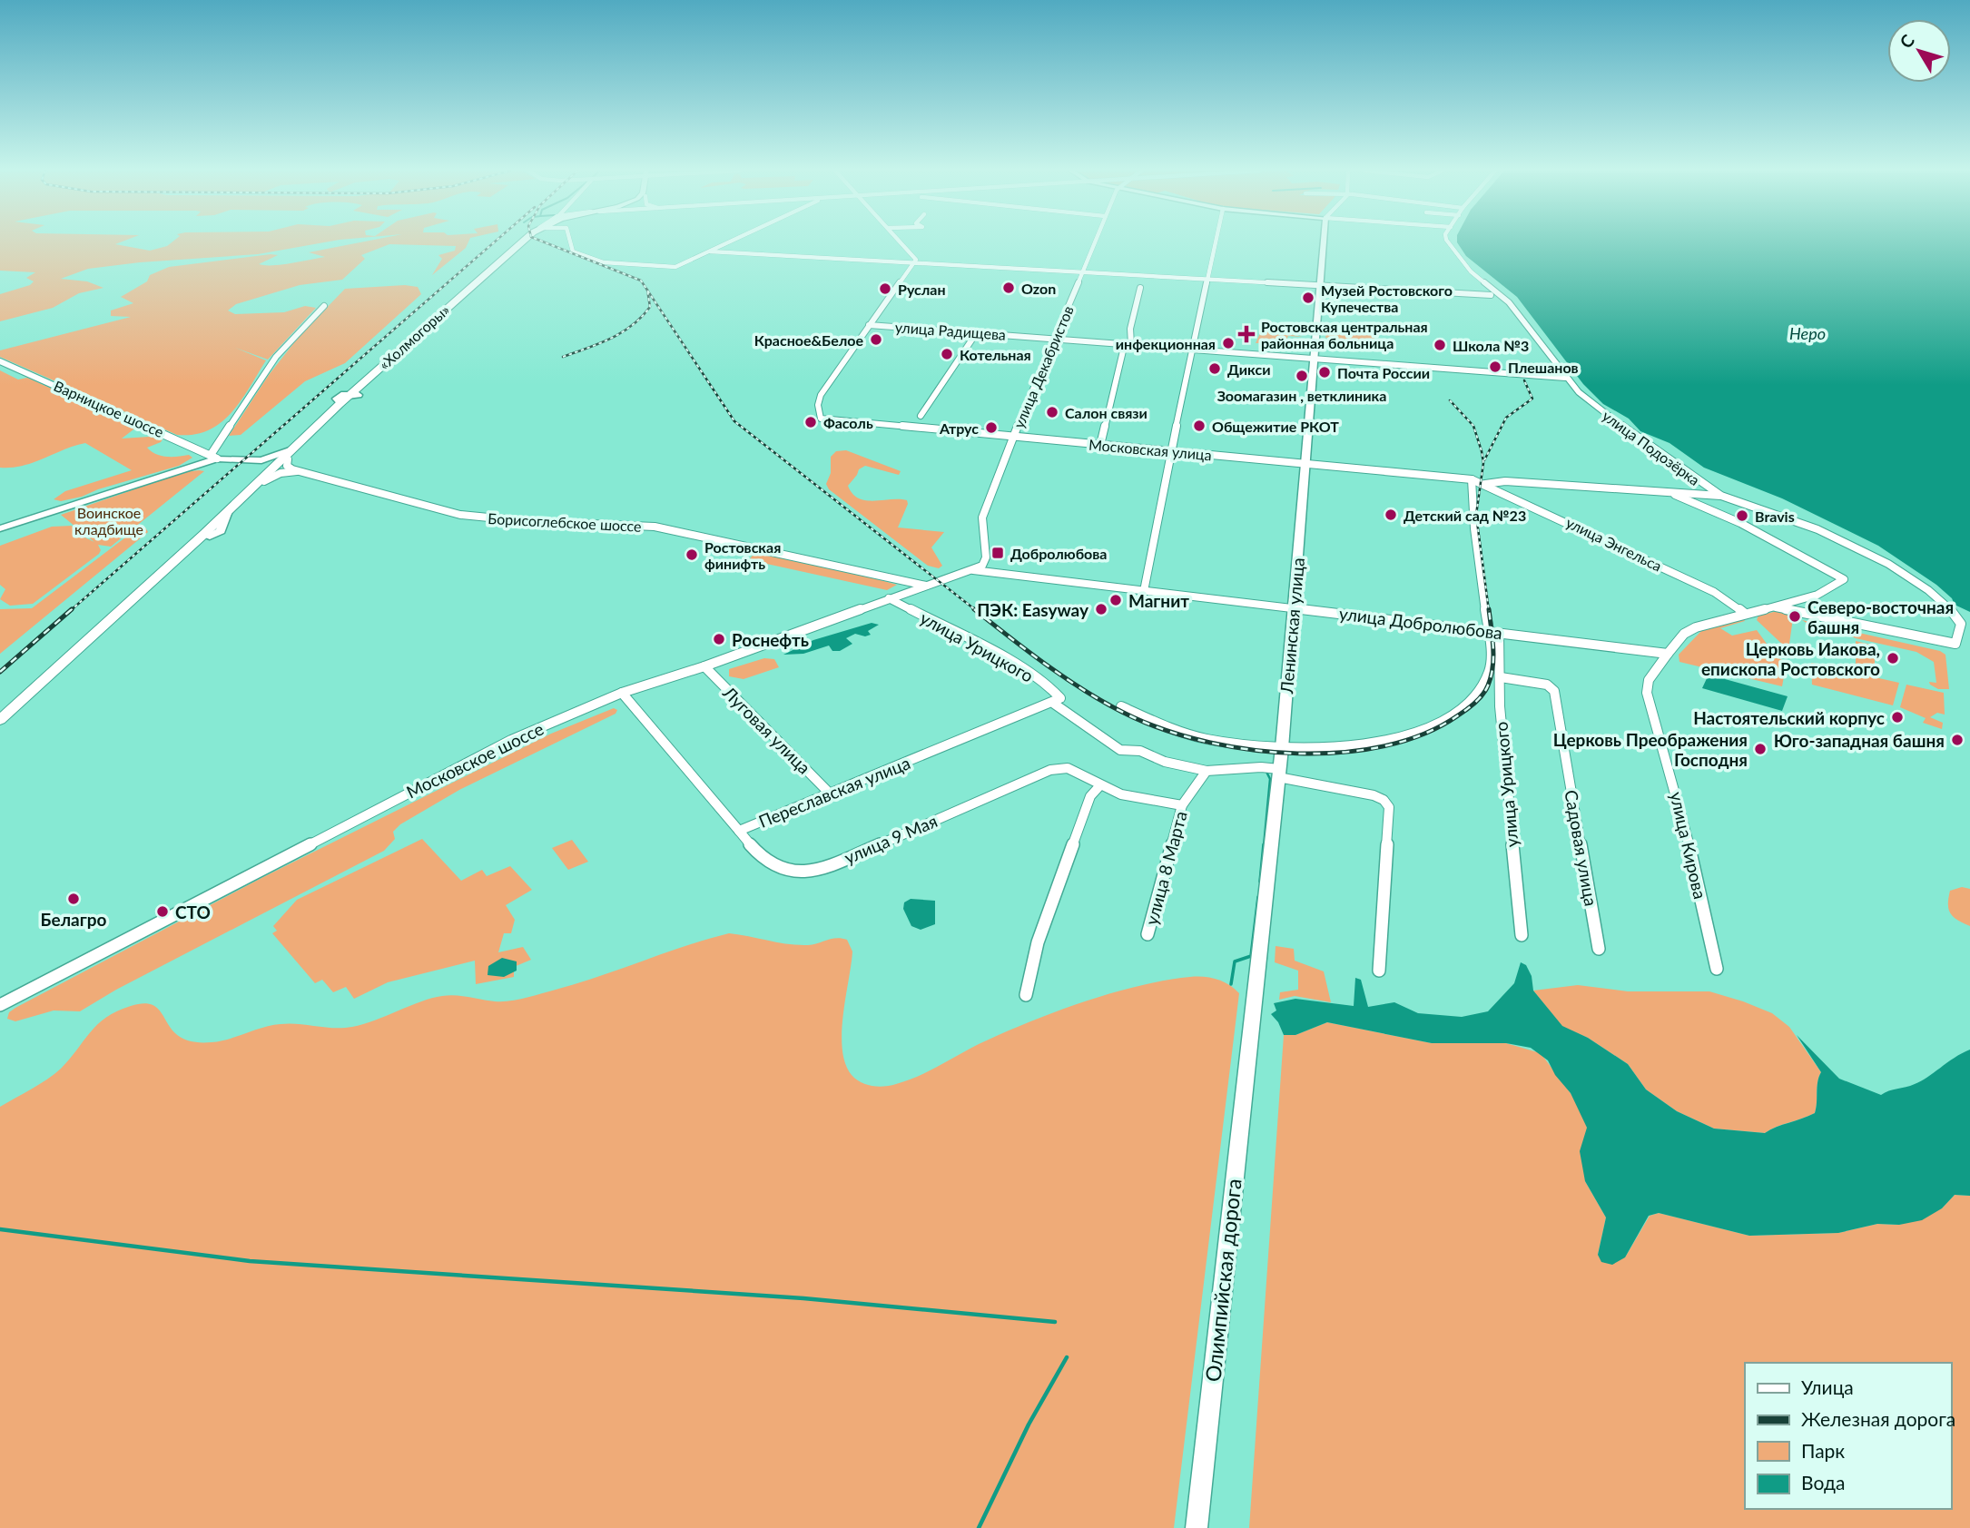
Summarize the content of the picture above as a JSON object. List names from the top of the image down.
{
  "streets": {
    "highway": ["«Холмогоры»"],
    "main road": ["Ленинская улица", "Олимпийская дорога"],
    "street": [
      "улица Радищева",
      "улица Декабристов",
      "Варницкое шоссе",
      "улица Подозёрка",
      "Московская улица",
      "Борисоглебское шоссе",
      "улица Энгельса",
      "улица Добролюбова",
      "улица Урицкого",
      "Луговая улица",
      "Московское шоссе",
      "Переславская улица",
      "улица 9 Мая",
      "улица Кирова",
      "Садовая улица",
      "улица 8 Марта"
    ]
  },
  "crossings": [
    ["улица Радищева", "улица Декабристов"],
    ["улица Радищева", "улица Подозёрка"],
    ["улица Радищева", "Московская улица"],
    ["улица Радищева", "Ленинская улица"],
    ["«Холмогоры»", "Борисоглебское шоссе"],
    ["улица Декабристов", "Московская улица"],
    ["улица Декабристов", "улица Добролюбова"],
    ["улица Декабристов", "Московское шоссе"],
    ["улица Подозёрка", "Московская улица"],
    ["Московская улица", "улица Энгельса"],
    ["Московская улица", "Ленинская улица"],
    ["Московская улица", "улица Урицкого"],
    ["Борисоглебское шоссе", "Московское шоссе"],
    ["улица Энгельса", "улица Урицкого"],
    ["улица Добролюбова", "Ленинская улица"],
    ["улица Добролюбова", "улица Урицкого"],
    ["улица Добролюбова", "Московское шоссе"],
    ["улица Добролюбова", "улица Кирова"],
    ["Ленинская улица", "улица Урицкого"],
    ["Ленинская улица", "Олимпийская дорога"],
    ["улица Урицкого", "Московское шоссе"],
    ["улица Урицкого", "Переславская улица"],
    ["улица Урицкого", "Садовая улица"],
    ["улица Урицкого", "улица 8 Марта"],
    ["Луговая улица", "Московское шоссе"],
    ["Луговая улица", "Переславская улица"],
    ["Московское шоссе", "Переславская улица"],
    ["Переславская улица", "улица 9 Мая"]
  ],
  "water": ["Неро"],
  "parks": ["Воинское кладбище"],
  "places": {
    "other": [
      "Ozon",
      "Руслан",
      "Музей Ростовского Купечества",
      "Красное&Белое",
      "инфекционная",
      "Школа №3",
      "Котельная",
      "Плешанов",
      "Дикси",
      "Почта России",
      "Зоомагазин , ветклиника",
      "Салон связи",
      "Фасоль",
      "Общежитие РКОТ",
      "Атрус",
      "Детский сад №23",
      "Bravis",
      "Ростовская финифть",
      "Магнит",
      "ПЭК: Easyway",
      "Северо-восточная башня",
      "Роснефть",
      "Церковь Иакова, епископа Ростовского",
      "Настоятельский корпус",
      "Юго-западная башня",
      "Церковь Преображения Господня",
      "Белагро",
      "СТО"
    ],
    "health": ["Ростовская центральная районная больница"],
    "transit": ["Добролюбова"]
  },
  "legend": [
    "Улица",
    "Железная дорога",
    "Парк",
    "Вода"
  ],
  "north": "top left"
}
